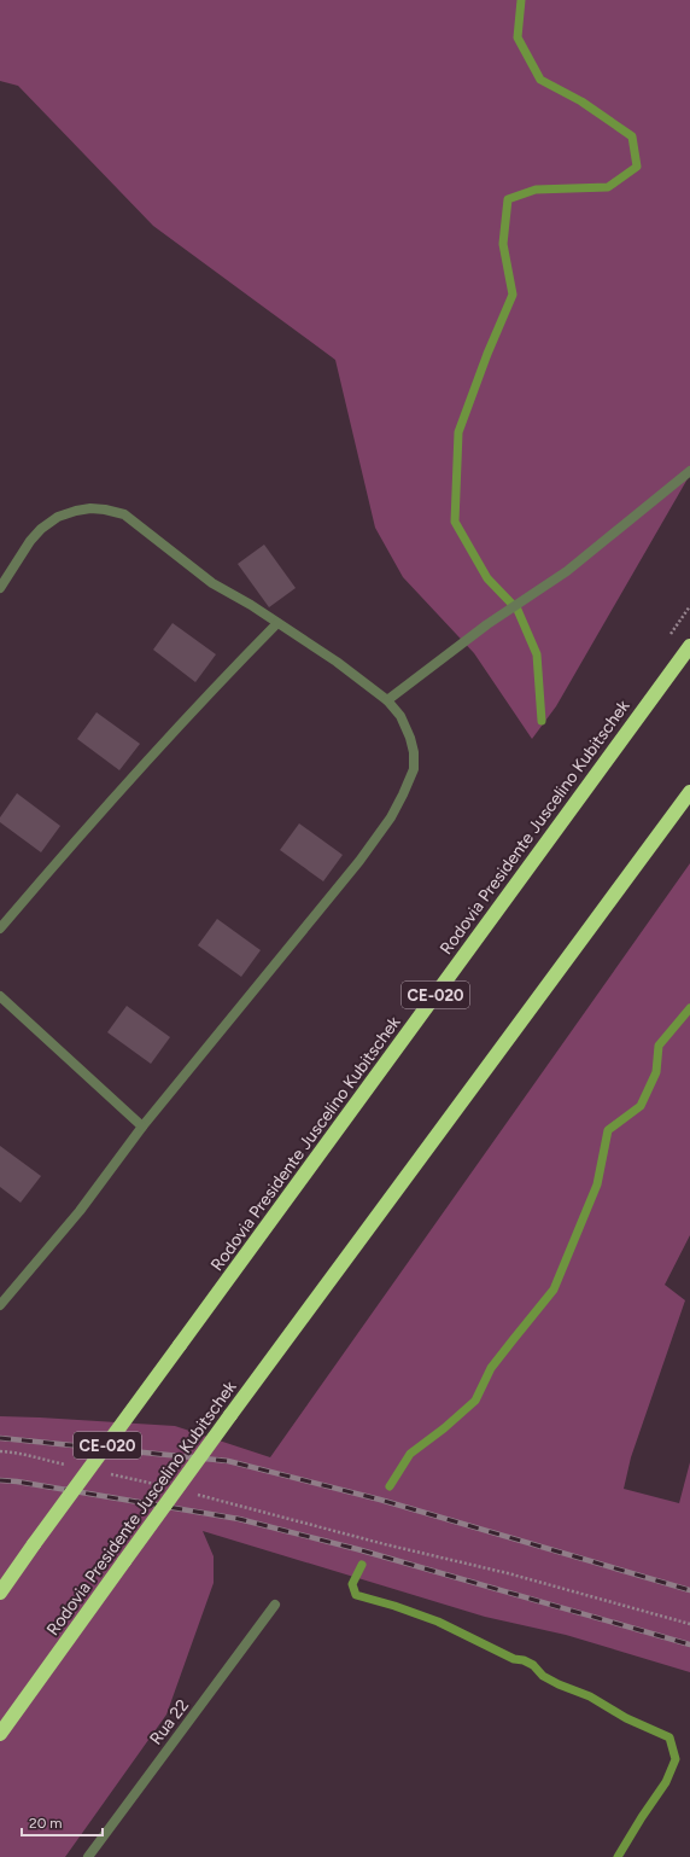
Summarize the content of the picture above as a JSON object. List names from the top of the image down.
{
  "streets": {
    "highway": ["Rodovia Presidente Juscelino Kubitschek", "CE-020"],
    "street": ["Rua 22"]
  },
  "scale_bar": "20 m"
}
